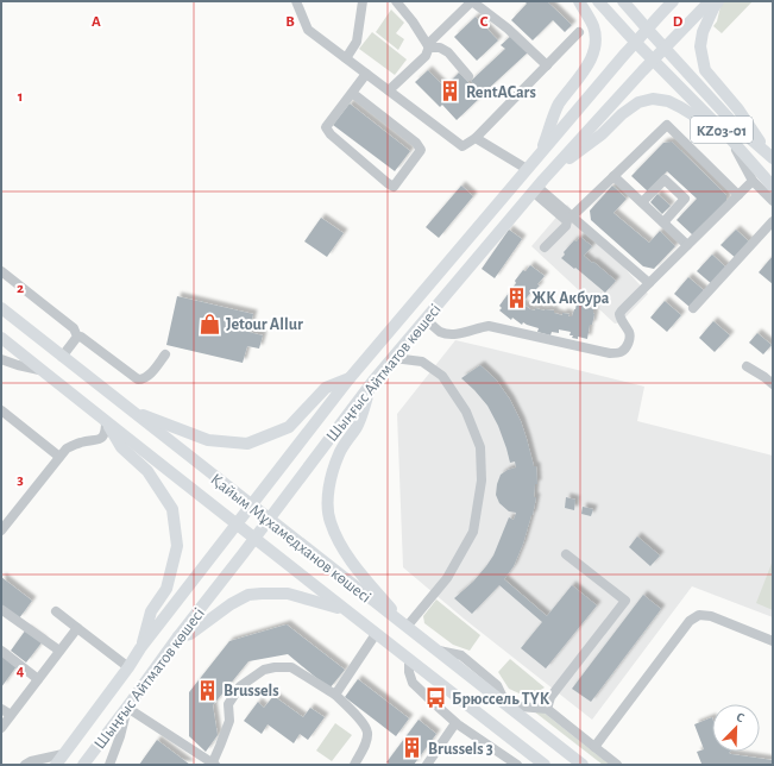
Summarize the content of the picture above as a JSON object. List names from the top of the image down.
{
  "streets": {
    "main road": ["KZ03-01", "Шыңғыс Айтматов көшесі", "Қайым Мұхамедханов көшесі"]
  },
  "crossings": [
    ["KZ03-01", "Шыңғыс Айтматов көшесі"],
    ["Шыңғыс Айтматов көшесі", "Қайым Мұхамедханов көшесі"]
  ],
  "places": {
    "building": [
      "RentACars",
      "ЖК Акбура",
      "Brussels",
      "Brussels 3"
    ],
    "shop": ["Jetour Allur"],
    "bus stop": ["Брюссель ТҮК"]
  },
  "north": "top right",
  "grid": {
    "columns": [
      "A",
      "B",
      "C",
      "D"
    ],
    "rows": [
      "1",
      "2",
      "3",
      "4"
    ]
  }
}
